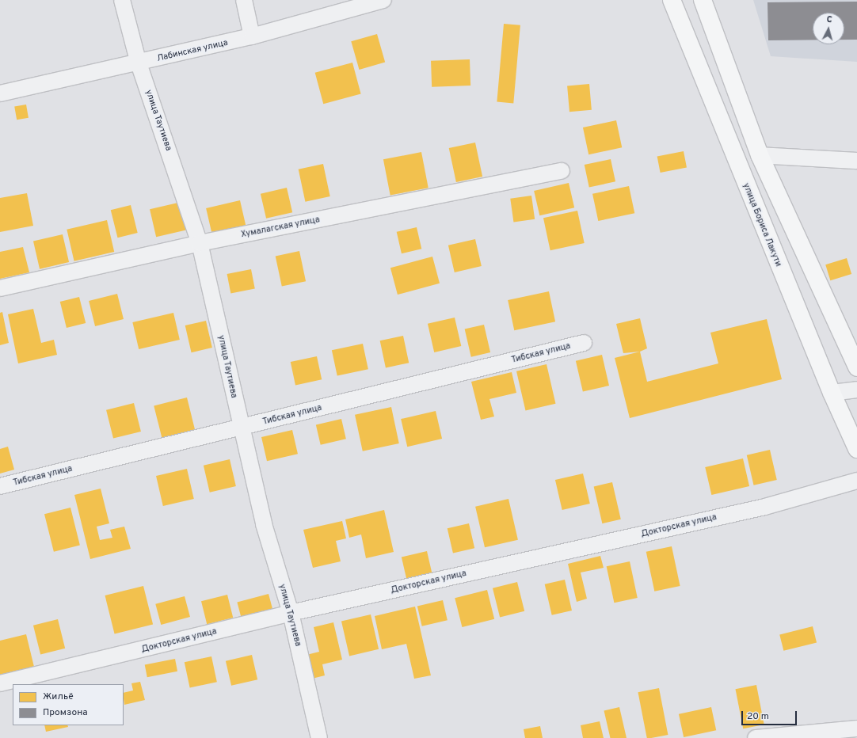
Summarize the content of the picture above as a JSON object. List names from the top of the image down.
{
  "streets": {
    "main road": ["улица Бориса Лакути"],
    "street": [
      "Лабинская улица",
      "улица Таутиева",
      "Хумалагская улица",
      "Тибская улица",
      "Докторская улица"
    ]
  },
  "crossings": [
    ["Лабинская улица", "улица Таутиева"],
    ["улица Таутиева", "Хумалагская улица"],
    ["улица Таутиева", "Тибская улица"],
    ["улица Таутиева", "Докторская улица"]
  ],
  "legend": ["Жильё", "Промзона"],
  "scale_bar": "20 m",
  "north": "top"
}
